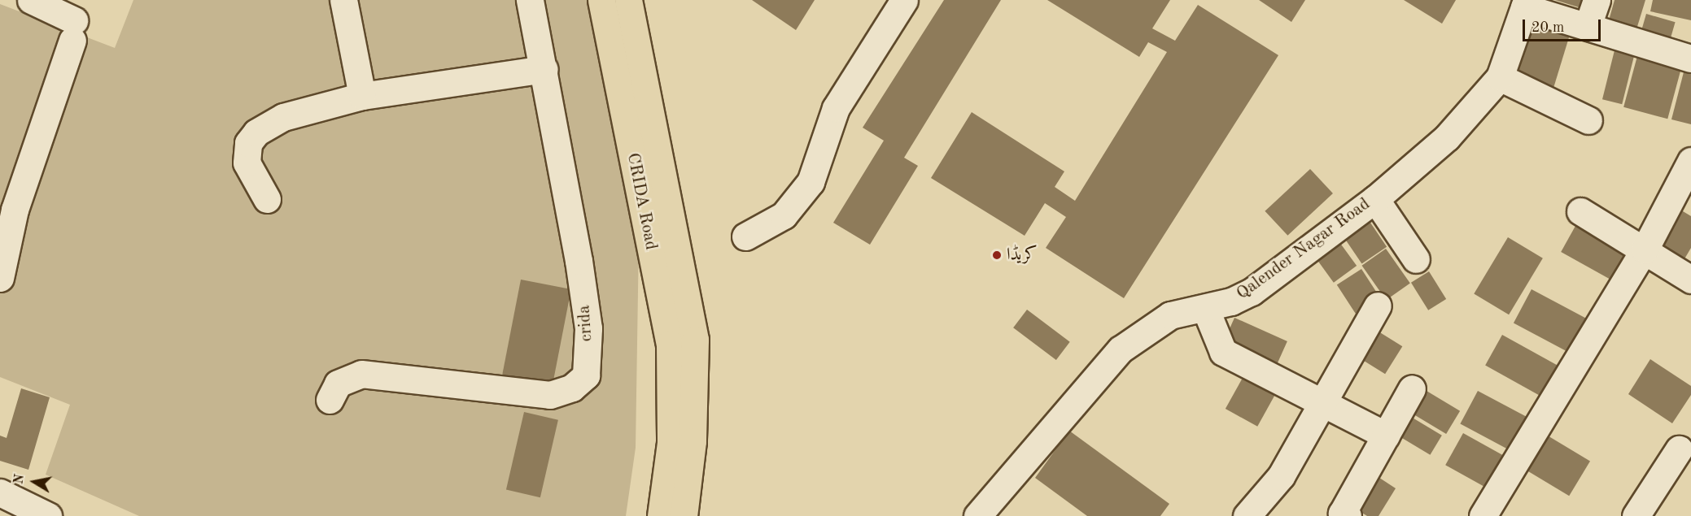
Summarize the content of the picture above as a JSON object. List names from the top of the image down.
{
  "streets": {
    "main road": ["CRIDA Road"],
    "street": ["Qalender Nagar Road", "crida"]
  },
  "places": ["کریڈا"],
  "scale_bar": "20 m",
  "north": "left"
}
